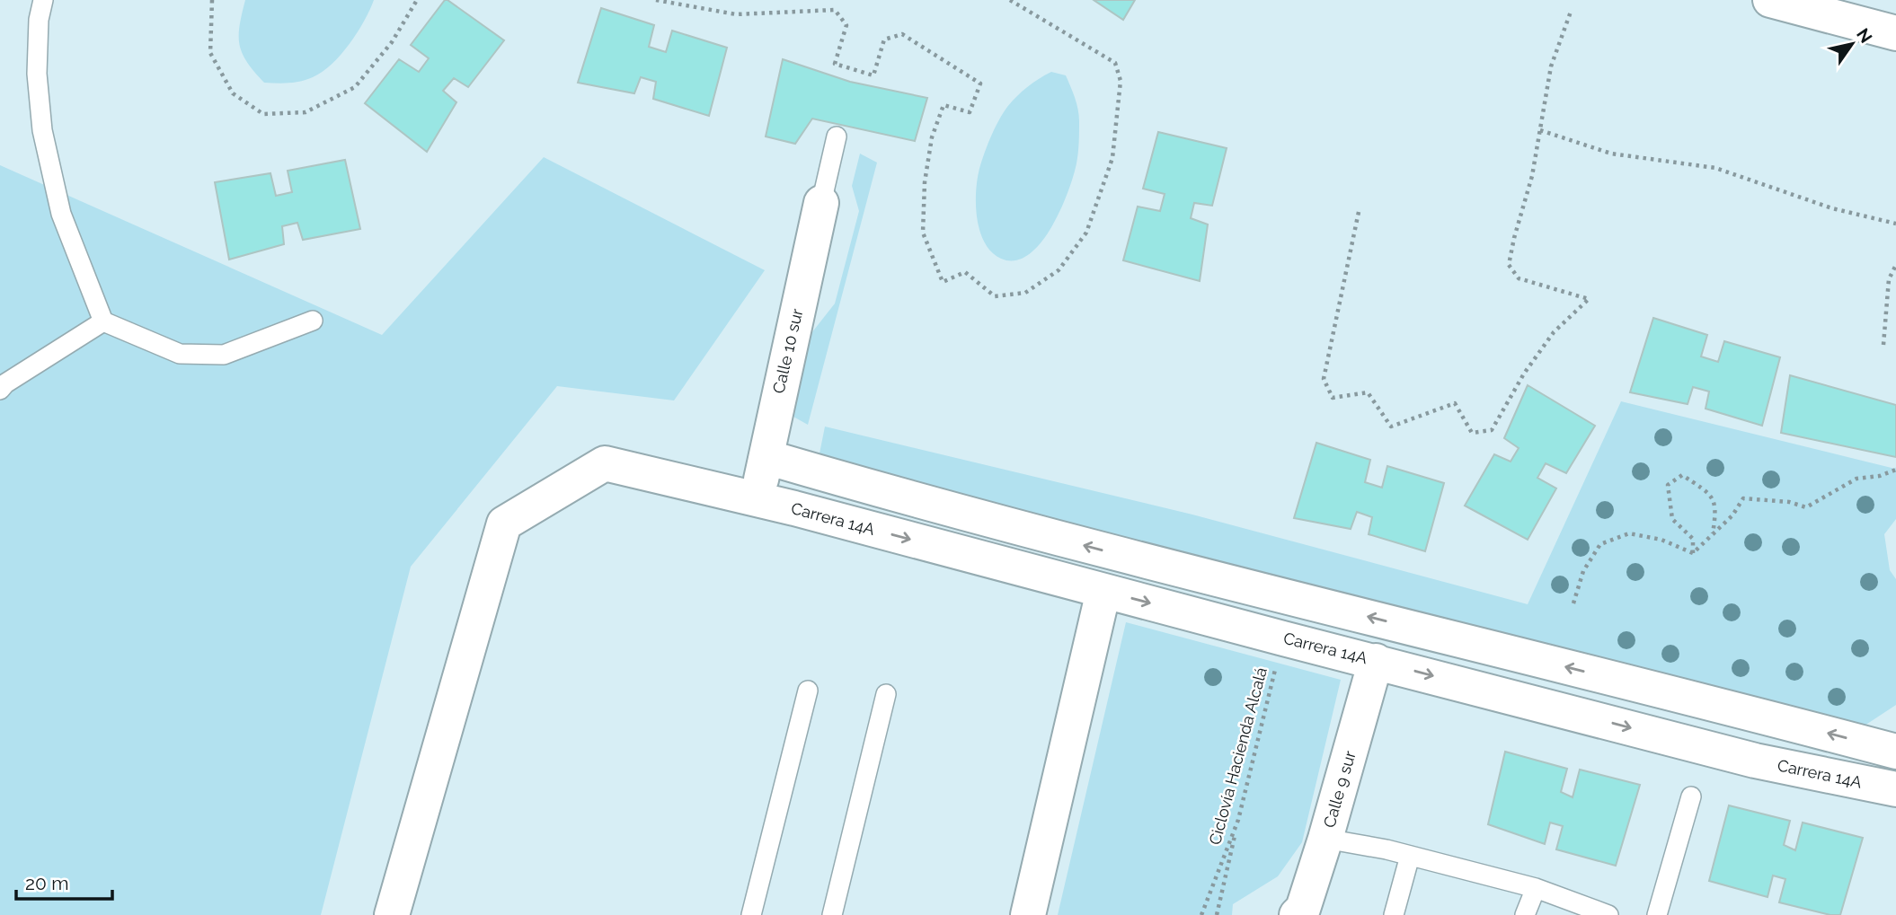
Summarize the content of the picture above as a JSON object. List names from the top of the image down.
{
  "streets": {
    "street": ["Calle 10 sur", "Carrera 14A", "Calle 9 sur"],
    "path": ["Ciclovía Hacienda Alcalá"]
  },
  "crossings": [
    ["Calle 10 sur", "Carrera 14A"],
    ["Carrera 14A", "Ciclovía Hacienda Alcalá"],
    ["Carrera 14A", "Calle 9 sur"]
  ],
  "scale_bar": "20 m",
  "north": "top right"
}
